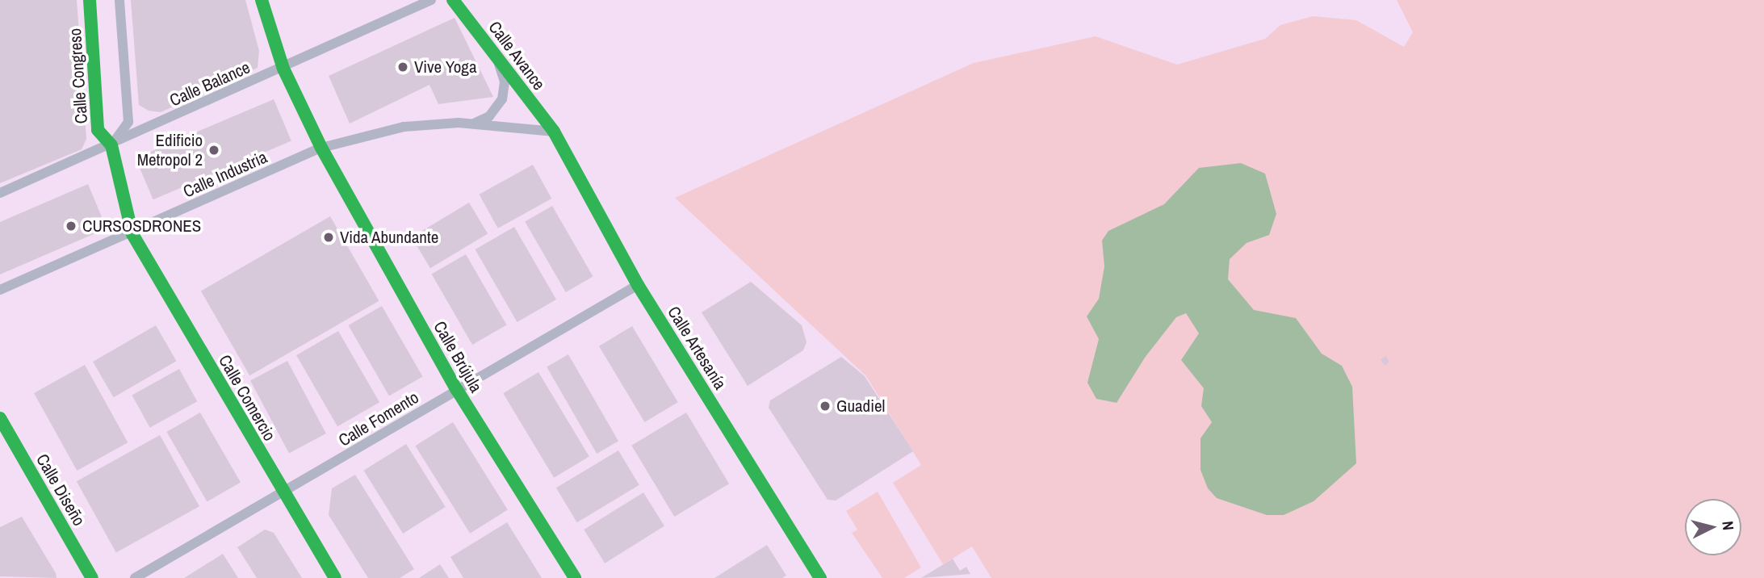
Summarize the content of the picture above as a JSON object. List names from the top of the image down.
{
  "streets": {
    "street": [
      "Calle Avance",
      "Calle Congreso",
      "Calle Balance",
      "Calle Industria",
      "Calle Artesanía",
      "Calle Brújula",
      "Calle Comercio",
      "Calle Fomento",
      "Calle Diseño"
    ]
  },
  "crossings": [
    ["Calle Avance", "Calle Industria"],
    ["Calle Avance", "Calle Artesanía"],
    ["Calle Congreso", "Calle Balance"],
    ["Calle Congreso", "Calle Industria"],
    ["Calle Congreso", "Calle Comercio"],
    ["Calle Industria", "Calle Artesanía"],
    ["Calle Industria", "Calle Brújula"],
    ["Calle Industria", "Calle Comercio"],
    ["Calle Artesanía", "Calle Fomento"],
    ["Calle Brújula", "Calle Fomento"],
    ["Calle Comercio", "Calle Fomento"]
  ],
  "places": [
    "Vive Yoga",
    "Edificio Metropol 2",
    "CURSOSDRONES",
    "Vida Abundante",
    "Guadiel"
  ],
  "north": "right"
}
